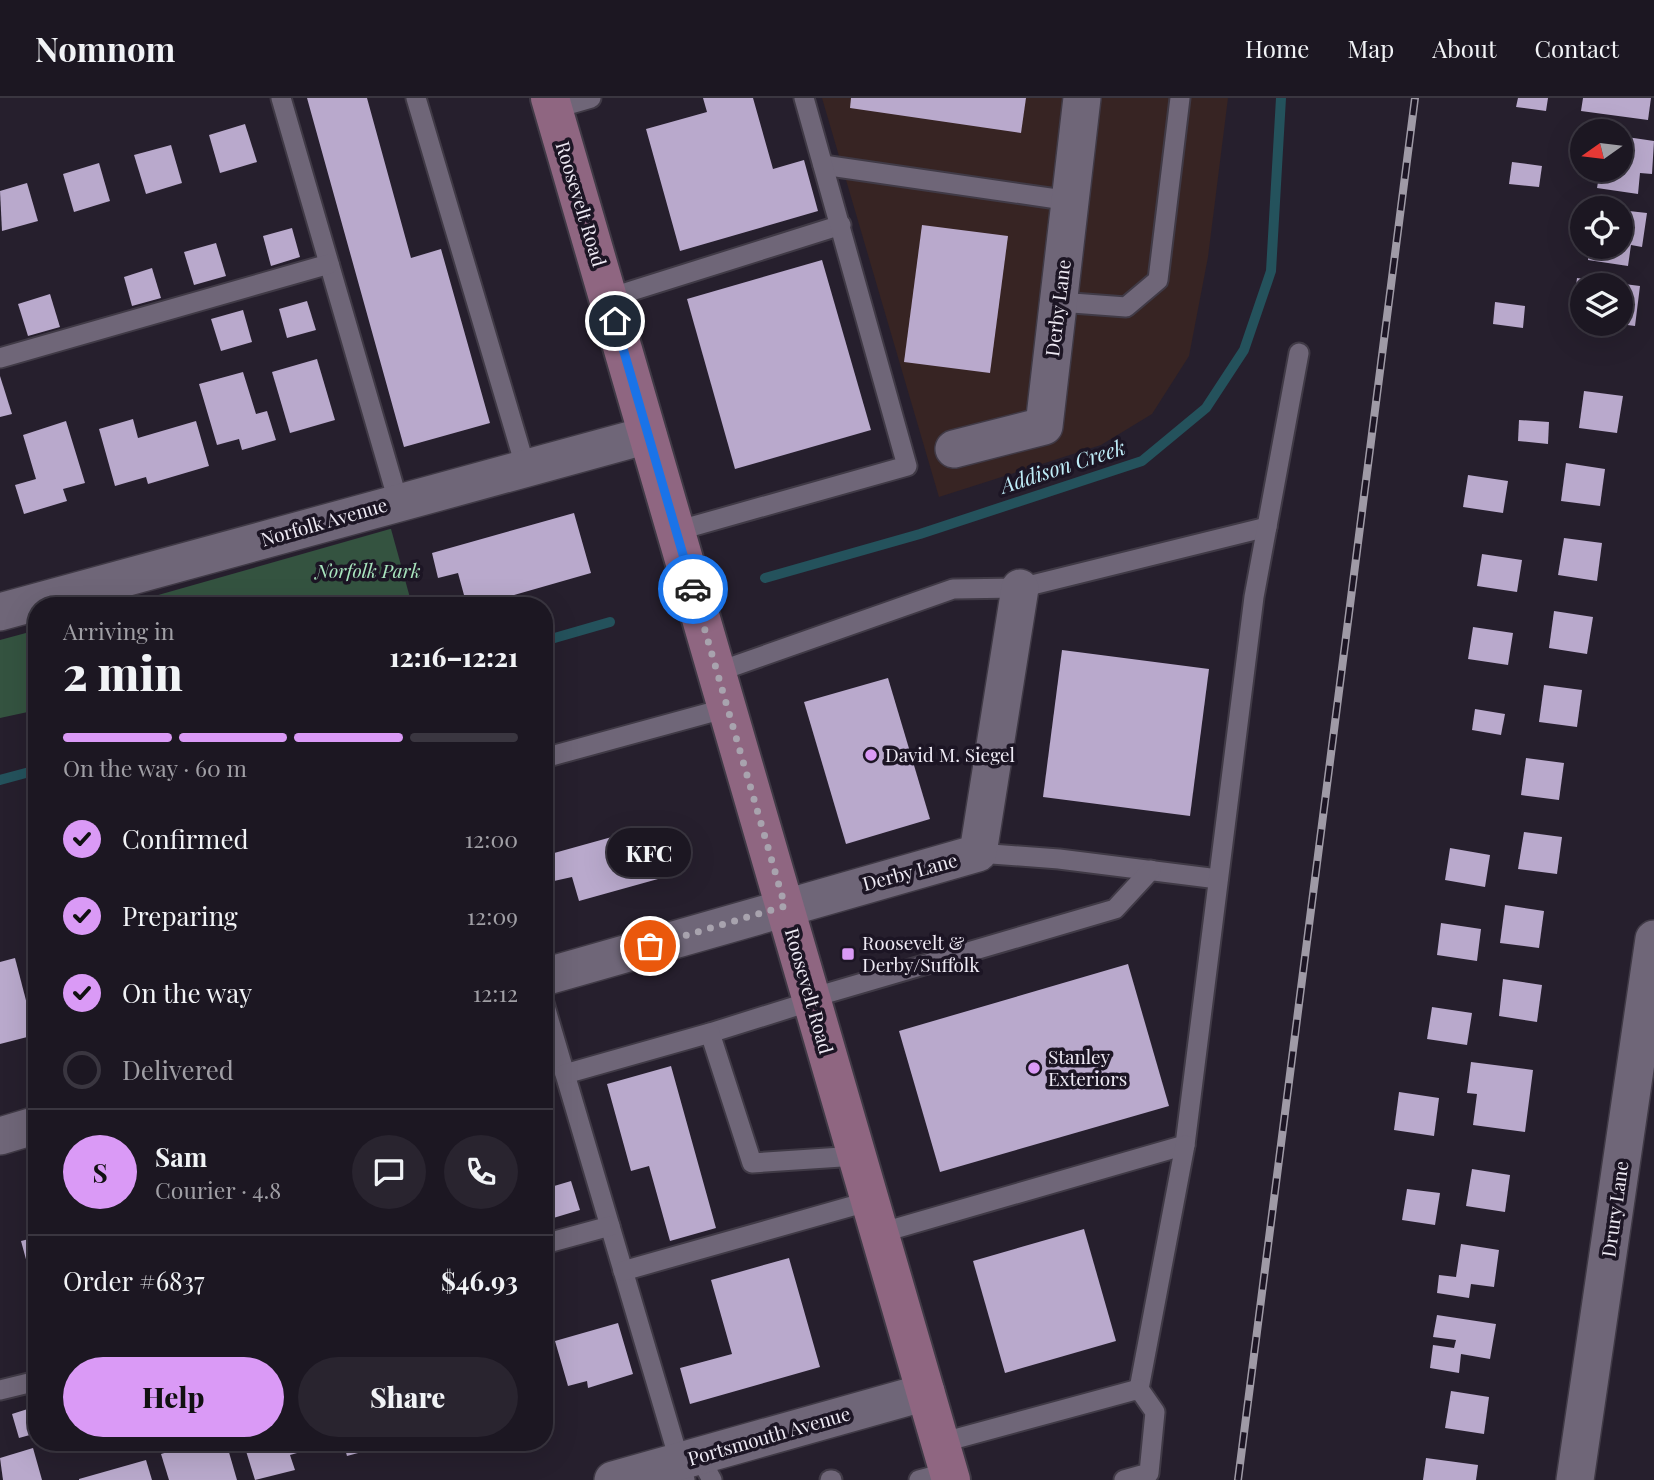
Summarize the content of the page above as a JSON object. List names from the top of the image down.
{
  "streets": {
    "main road": ["Roosevelt Road"],
    "street": [
      "Derby Lane",
      "Norfolk Avenue",
      "Drury Lane",
      "Portsmouth Avenue"
    ]
  },
  "crossings": [
    ["Roosevelt Road", "Derby Lane"],
    ["Roosevelt Road", "Norfolk Avenue"],
    ["Roosevelt Road", "Portsmouth Avenue"]
  ],
  "water": ["Addison Creek"],
  "parks": ["Norfolk Park"],
  "places": {
    "other": ["David M. Siegel", "KFC", "Stanley Exteriors"],
    "transit": ["Roosevelt & Derby/Suffolk"]
  },
  "north": "left",
  "page": {
    "header": "Nomnom",
    "nav": [
      "Home",
      "Map",
      "About",
      "Contact"
    ],
    "heading": ["2 min", "Arriving in", "12:16–12:21"],
    "panel": [
      "Sam",
      "Courier · 4.8",
      "Order #6837",
      "$46.93"
    ],
    "bar": "On the way · 60 m",
    "list": [
      ["Confirmed", "12:00"],
      ["Preparing", "12:09"],
      ["On the way", "12:12"],
      "Delivered"
    ],
    "bubble": "KFC",
    "round": "S",
    "buttons": ["Help", "Share"]
  }
}
